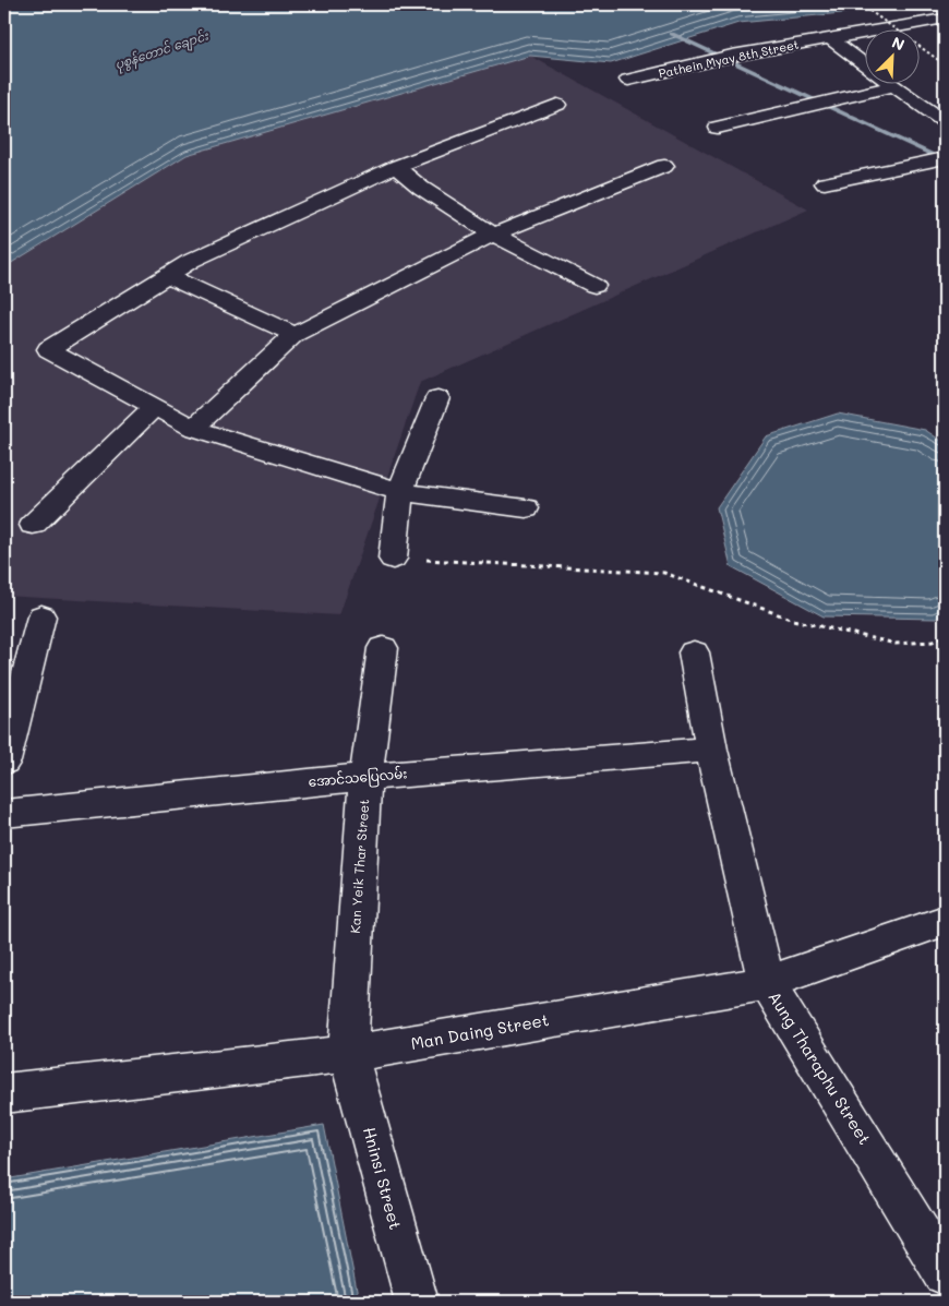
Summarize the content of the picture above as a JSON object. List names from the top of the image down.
{
  "streets": {
    "street": [
      "Pathein Myay 8th Street",
      "အောင်သပြေလမ်း",
      "Kan Yeik Thar Street",
      "Man Daing Street",
      "Aung Tharaphu Street",
      "Hninsi Street"
    ]
  },
  "crossings": [
    ["အောင်သပြေလမ်း", "Kan Yeik Thar Street"],
    ["အောင်သပြေလမ်း", "Aung Tharaphu Street"],
    ["Kan Yeik Thar Street", "Man Daing Street"],
    ["Kan Yeik Thar Street", "Hninsi Street"],
    ["Man Daing Street", "Aung Tharaphu Street"],
    ["Man Daing Street", "Hninsi Street"]
  ],
  "water": ["ပုစွန်တောင် ချောင်း"],
  "north": "top right"
}
